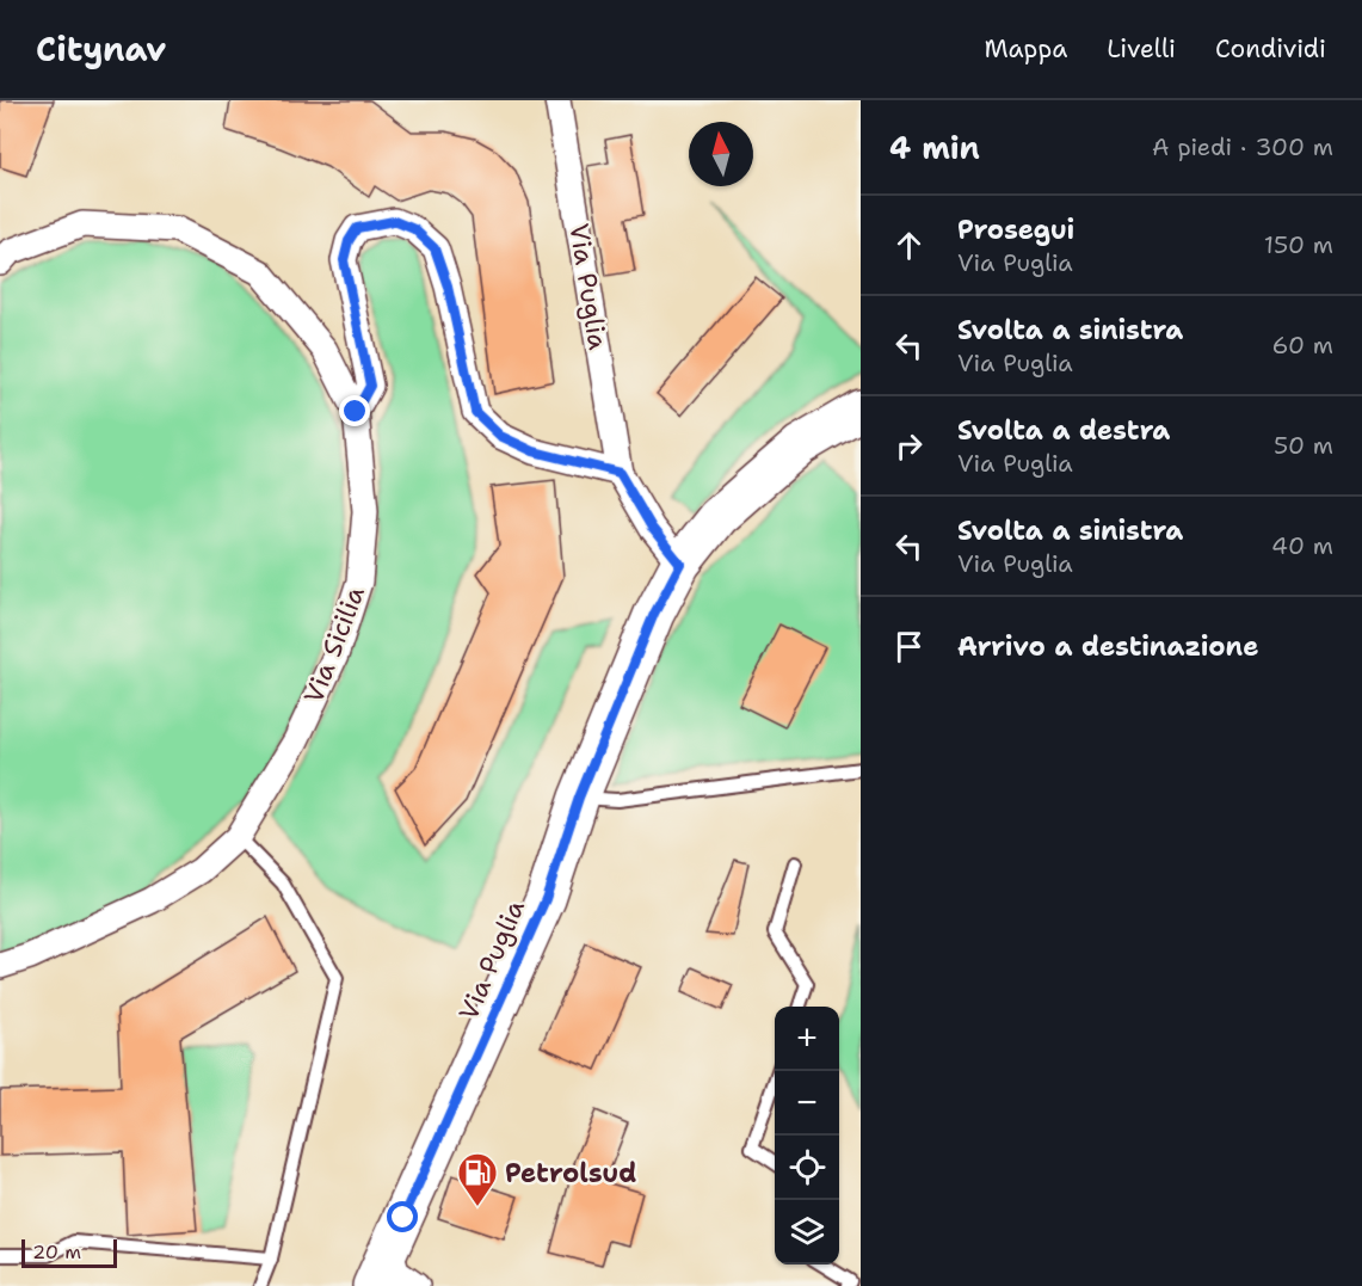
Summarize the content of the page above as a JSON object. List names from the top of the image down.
{
  "streets": {
    "main road": ["Via Puglia"],
    "street": ["Via Sicilia"]
  },
  "places": {
    "fuel station": ["Petrolsud"]
  },
  "scale_bar": "20 m",
  "north": "top",
  "page": {
    "header": "Citynav",
    "nav": ["Mappa", "Livelli", "Condividi"],
    "heading": ["4 min", "A piedi · 300 m"],
    "list": [
      ["Prosegui", "Via Puglia", "150 m"],
      ["Svolta a sinistra", "Via Puglia", "60 m"],
      ["Svolta a destra", "Via Puglia", "50 m"],
      ["Svolta a sinistra", "Via Puglia", "40 m"],
      "Arrivo a destinazione"
    ],
    "map_buttons": ["+", "−"],
    "scale": "20 m"
  }
}
